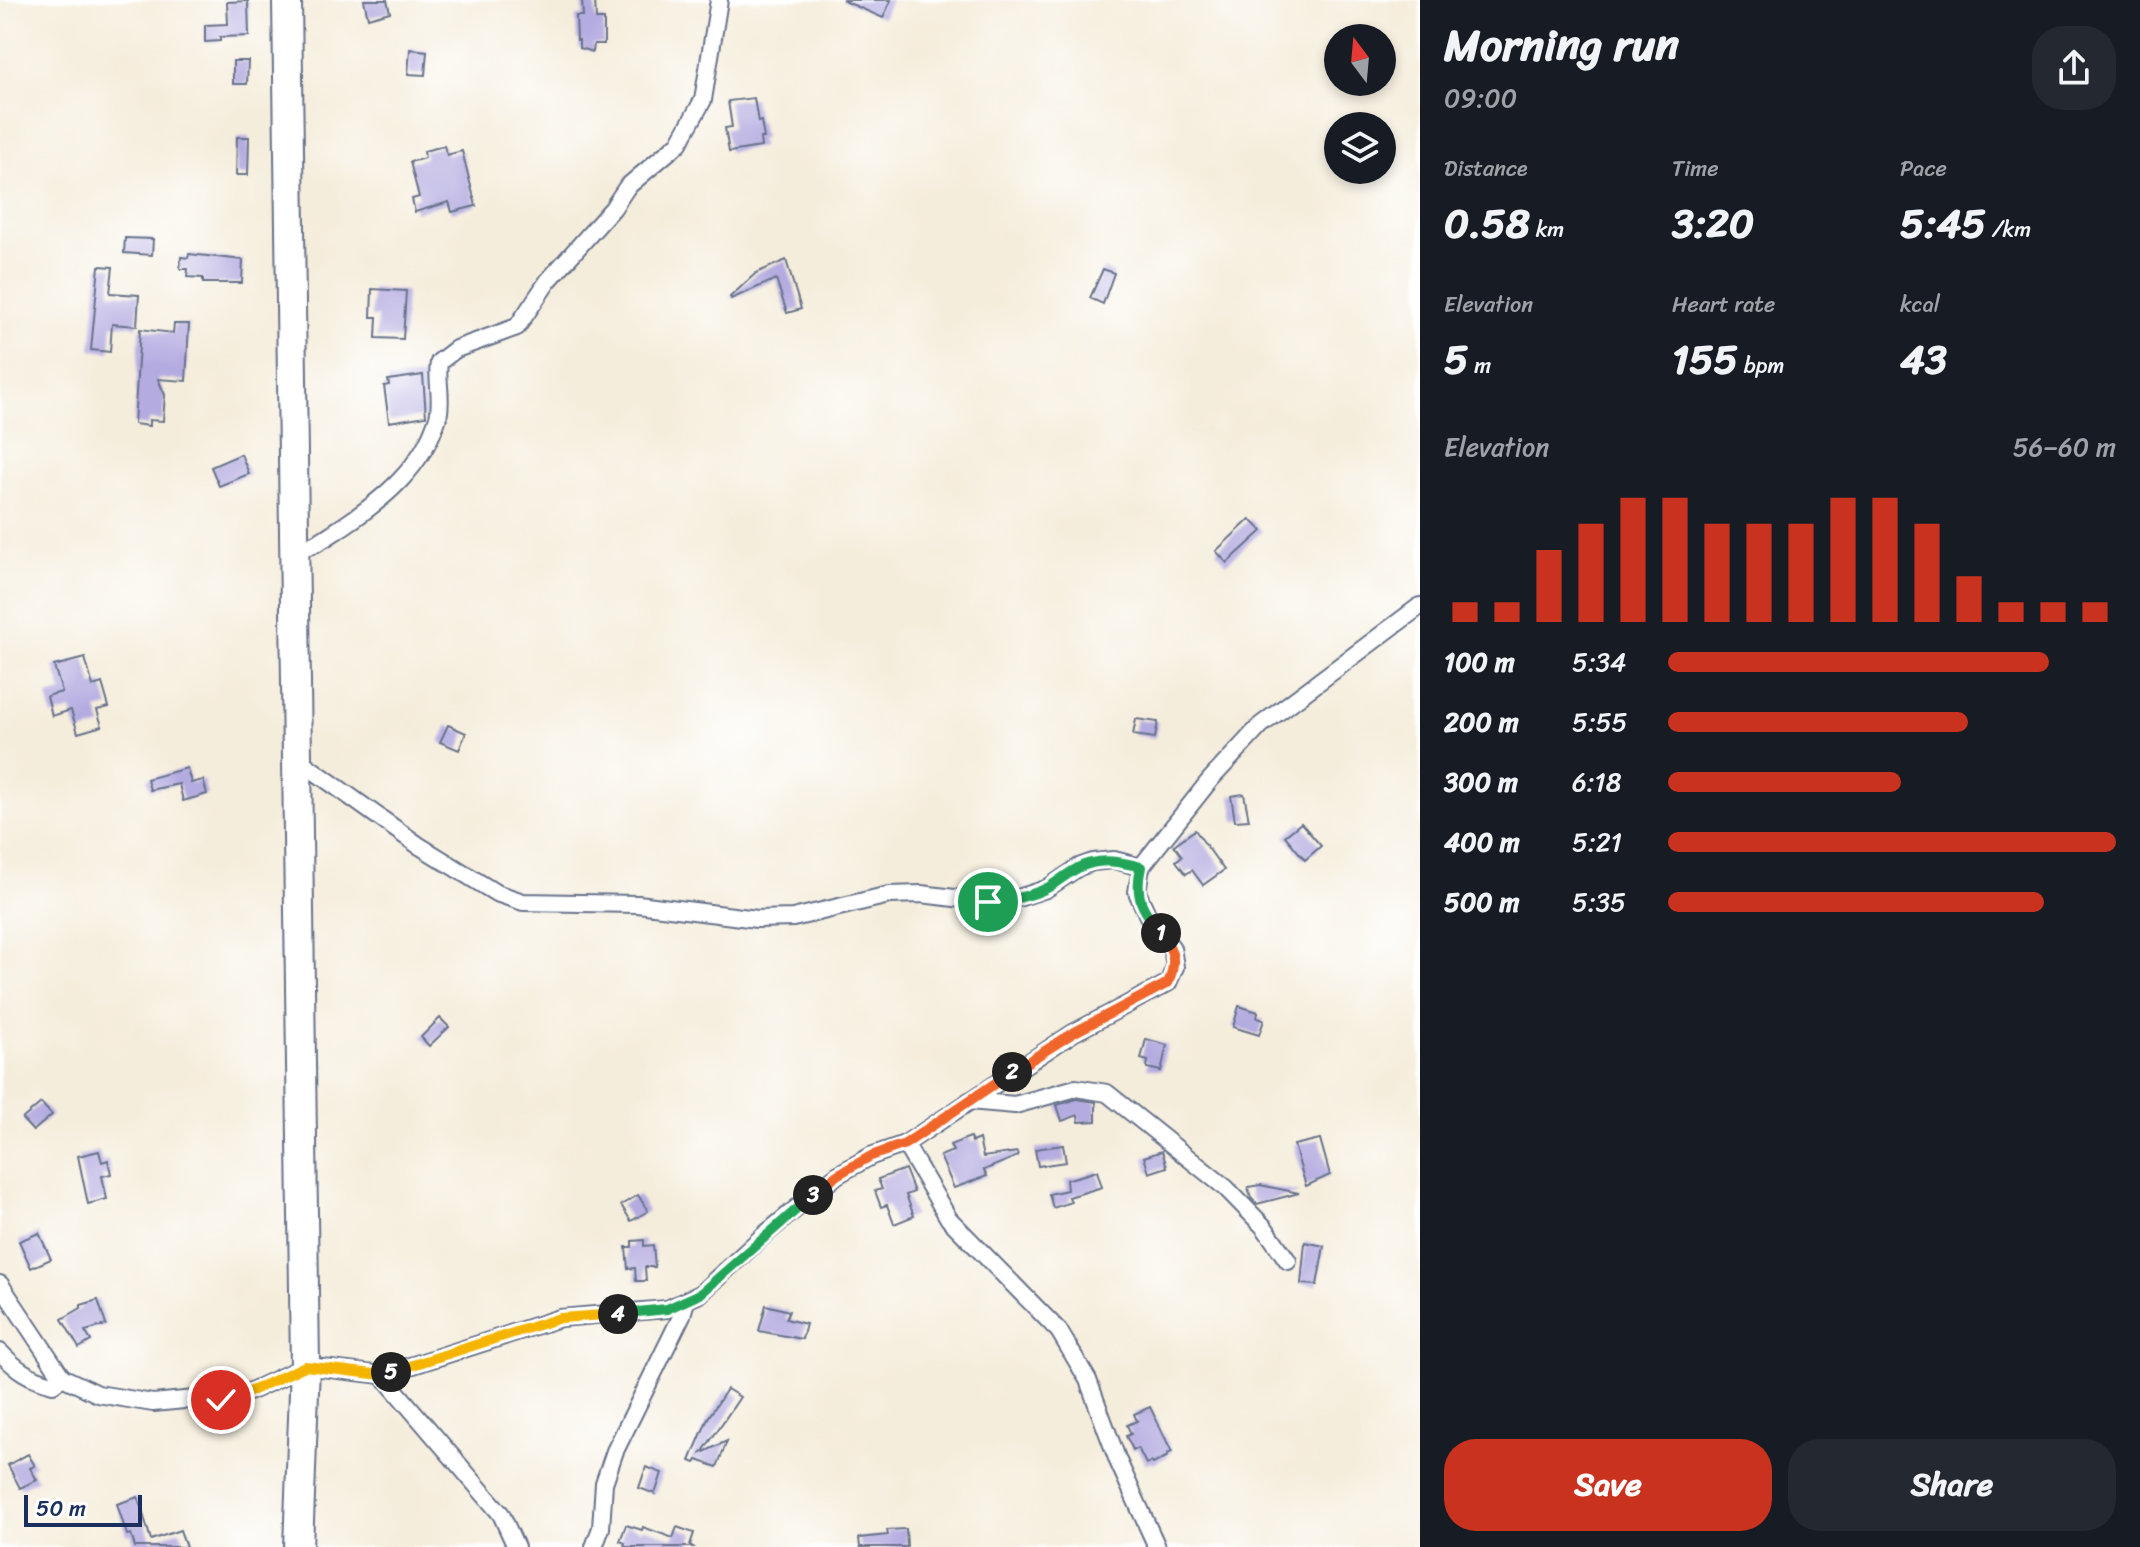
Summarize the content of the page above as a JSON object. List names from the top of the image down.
{
  "scale_bar": "50 m",
  "north": "top",
  "page": {
    "heading": ["Morning run", "09:00"],
    "stats": [
      ["Distance", "0.58 km"],
      ["Time", "3:20"],
      ["Pace", "5:45 /km"],
      ["Elevation", "5 m"],
      ["Heart rate", "155 bpm"],
      ["kcal", "43"]
    ],
    "chart": ["Elevation", "56–60 m"],
    "list": [
      {
        "name": "100 m",
        "note": "5:34"
      },
      {
        "name": "200 m",
        "note": "5:55"
      },
      {
        "name": "300 m",
        "note": "6:18"
      },
      {
        "name": "400 m",
        "note": "5:21"
      },
      {
        "name": "500 m",
        "note": "5:35"
      }
    ],
    "pins": [
      "1",
      "2",
      "3",
      "4",
      "5"
    ],
    "buttons": ["Save", "Share"],
    "scale": "50 m"
  }
}
